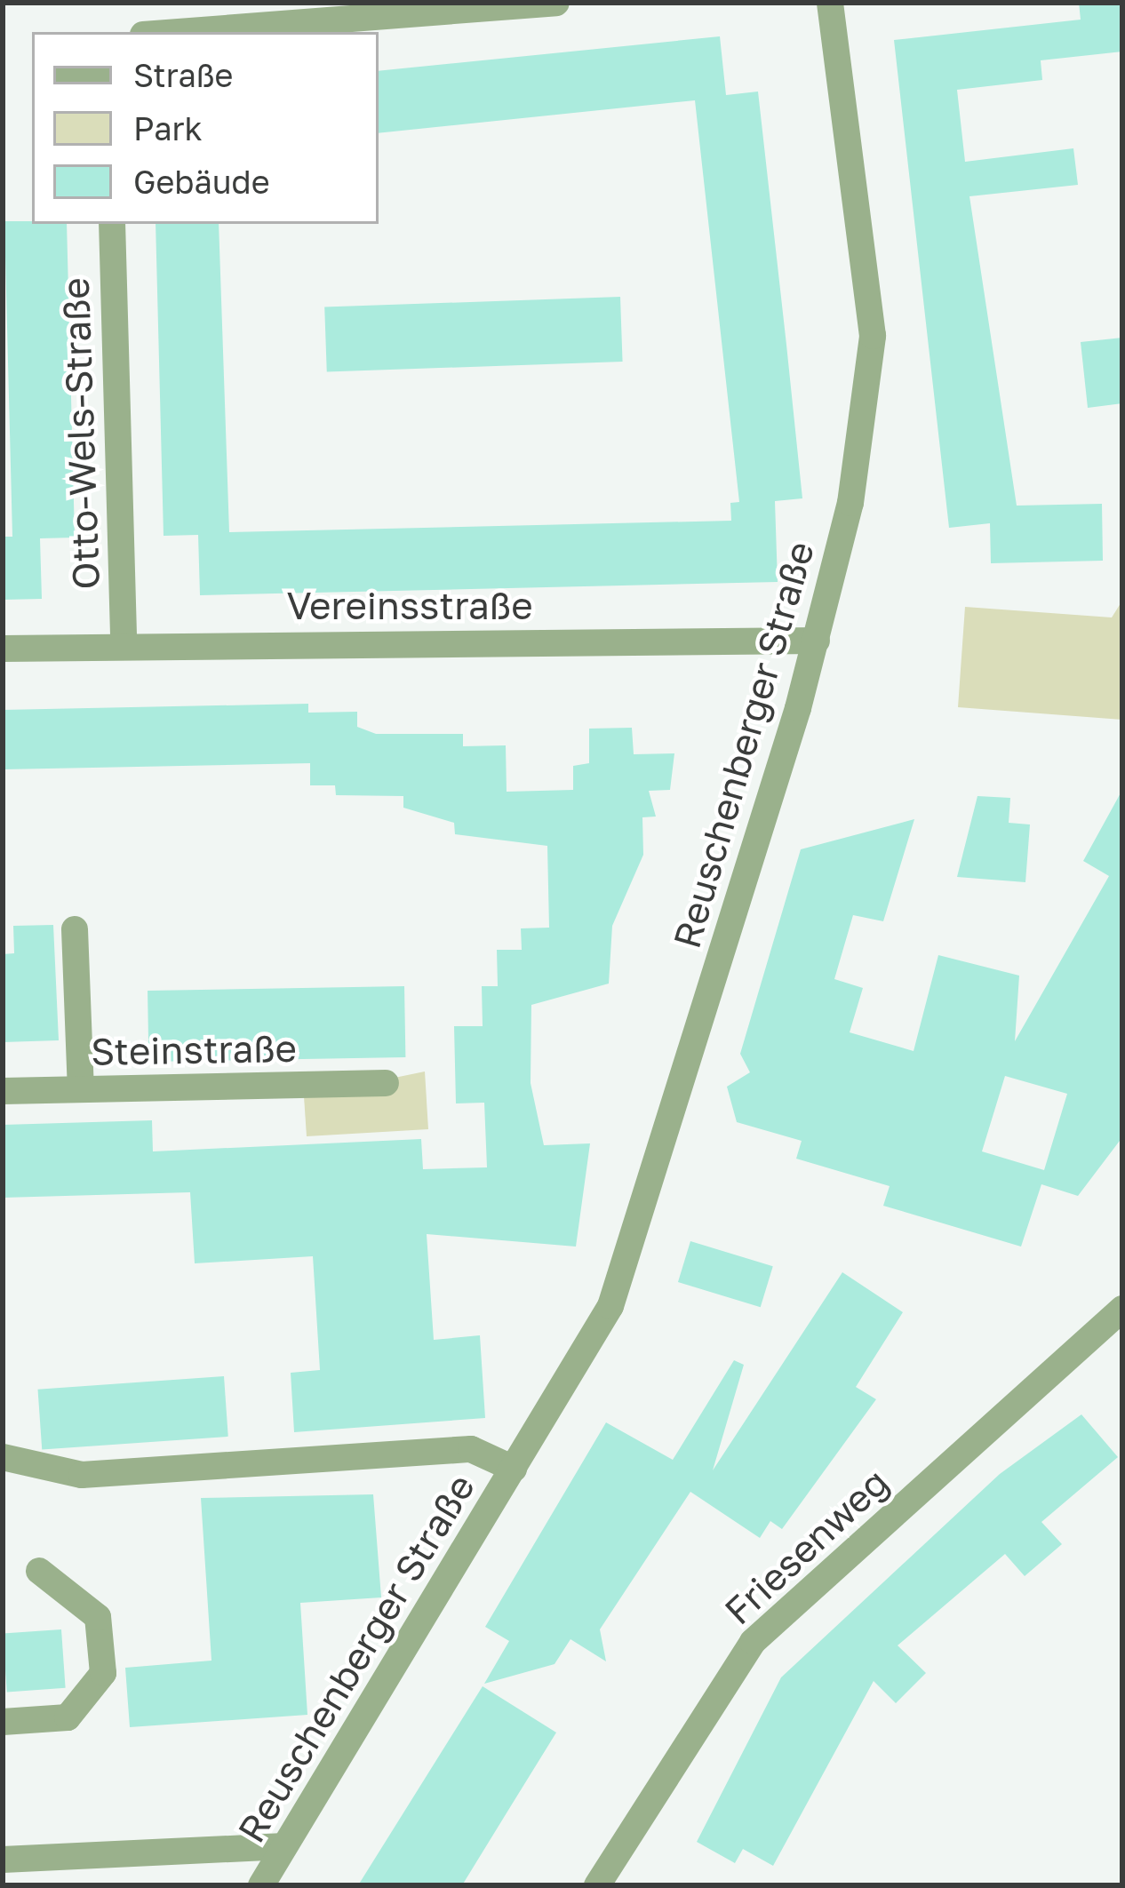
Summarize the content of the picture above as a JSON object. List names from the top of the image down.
{
  "streets": {
    "street": [
      "Otto-Wels-Straße",
      "Vereinsstraße",
      "Reuschenberger Straße",
      "Steinstraße",
      "Friesenweg"
    ]
  },
  "crossings": [
    ["Otto-Wels-Straße", "Vereinsstraße"],
    ["Vereinsstraße", "Reuschenberger Straße"]
  ],
  "legend": ["Straße", "Park", "Gebäude"]
}
